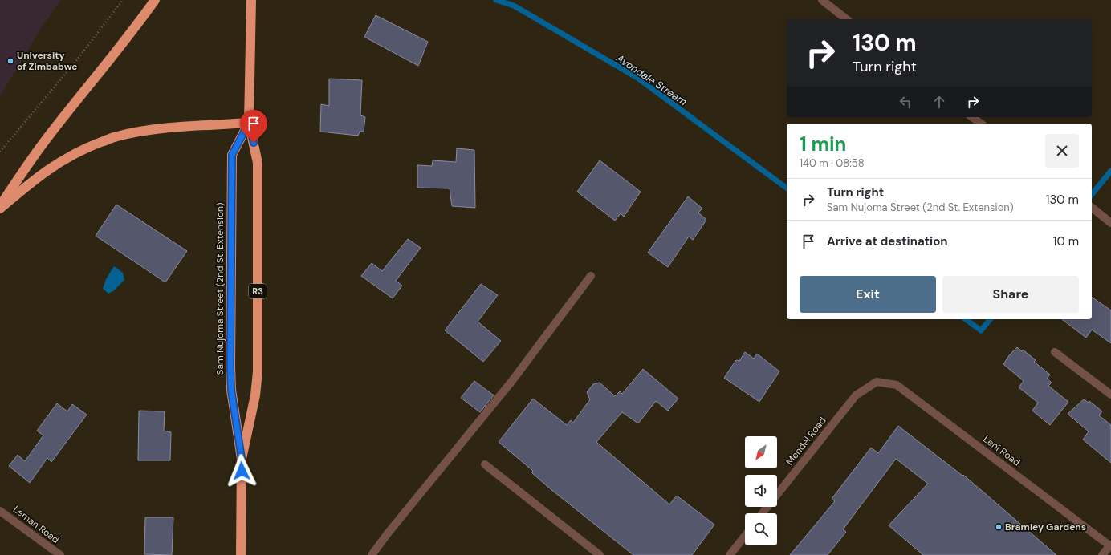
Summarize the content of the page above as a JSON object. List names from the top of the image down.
{
  "streets": {
    "highway": ["Sam Nujoma Street (2nd St. Extension)", "R3"],
    "street": ["Mendel Road", "Leni Road", "Leman Road"]
  },
  "crossings": [
    ["Mendel Road", "Leni Road"]
  ],
  "water": ["Avondale Stream"],
  "places": ["University of Zimbabwe", "Bramley Gardens"],
  "north": "bottom left",
  "page": {
    "turn": ["130 m", "Turn right"],
    "heading": ["1 min", "140 m · 08:58"],
    "list": [
      {
        "name": "Turn right",
        "note": "Sam Nujoma Street (2nd St. Extension)",
        "value": "130 m"
      },
      {
        "name": "Arrive at destination",
        "value": "10 m"
      }
    ],
    "buttons": ["Exit", "Share"]
  }
}
